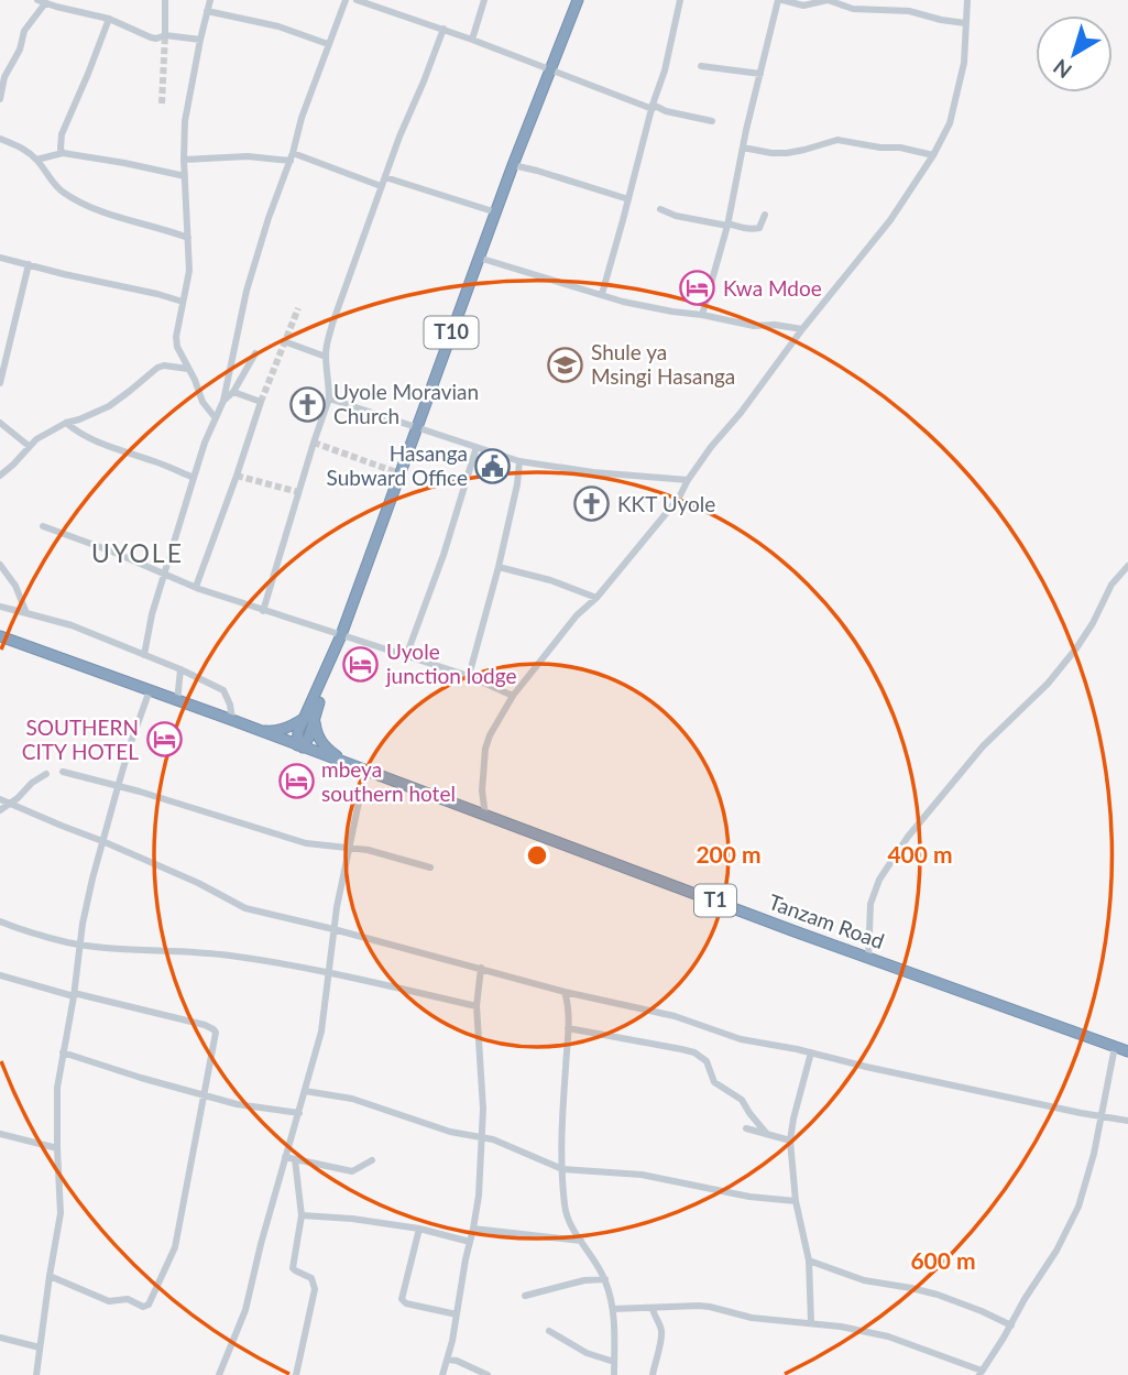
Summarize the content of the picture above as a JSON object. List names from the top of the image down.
{
  "streets": {
    "highway": ["T10", "T1", "Tanzam Road"]
  },
  "crossings": [
    ["T10", "T1"],
    ["T10", "Tanzam Road"],
    ["T1", "Tanzam Road"]
  ],
  "districts": ["UYOLE"],
  "places": {
    "hotel": [
      "Kwa Mdoe",
      "Uyole junction lodge",
      "SOUTHERN CITY HOTEL",
      "mbeya southern hotel"
    ],
    "school or university": ["Shule ya Msingi Hasanga"],
    "church": ["Uyole Moravian Church", "KKT Uyole"],
    "public building": ["Hasanga Subward Office"]
  },
  "north": "bottom left",
  "rings": ["200 m", "400 m", "600 m"]
}
